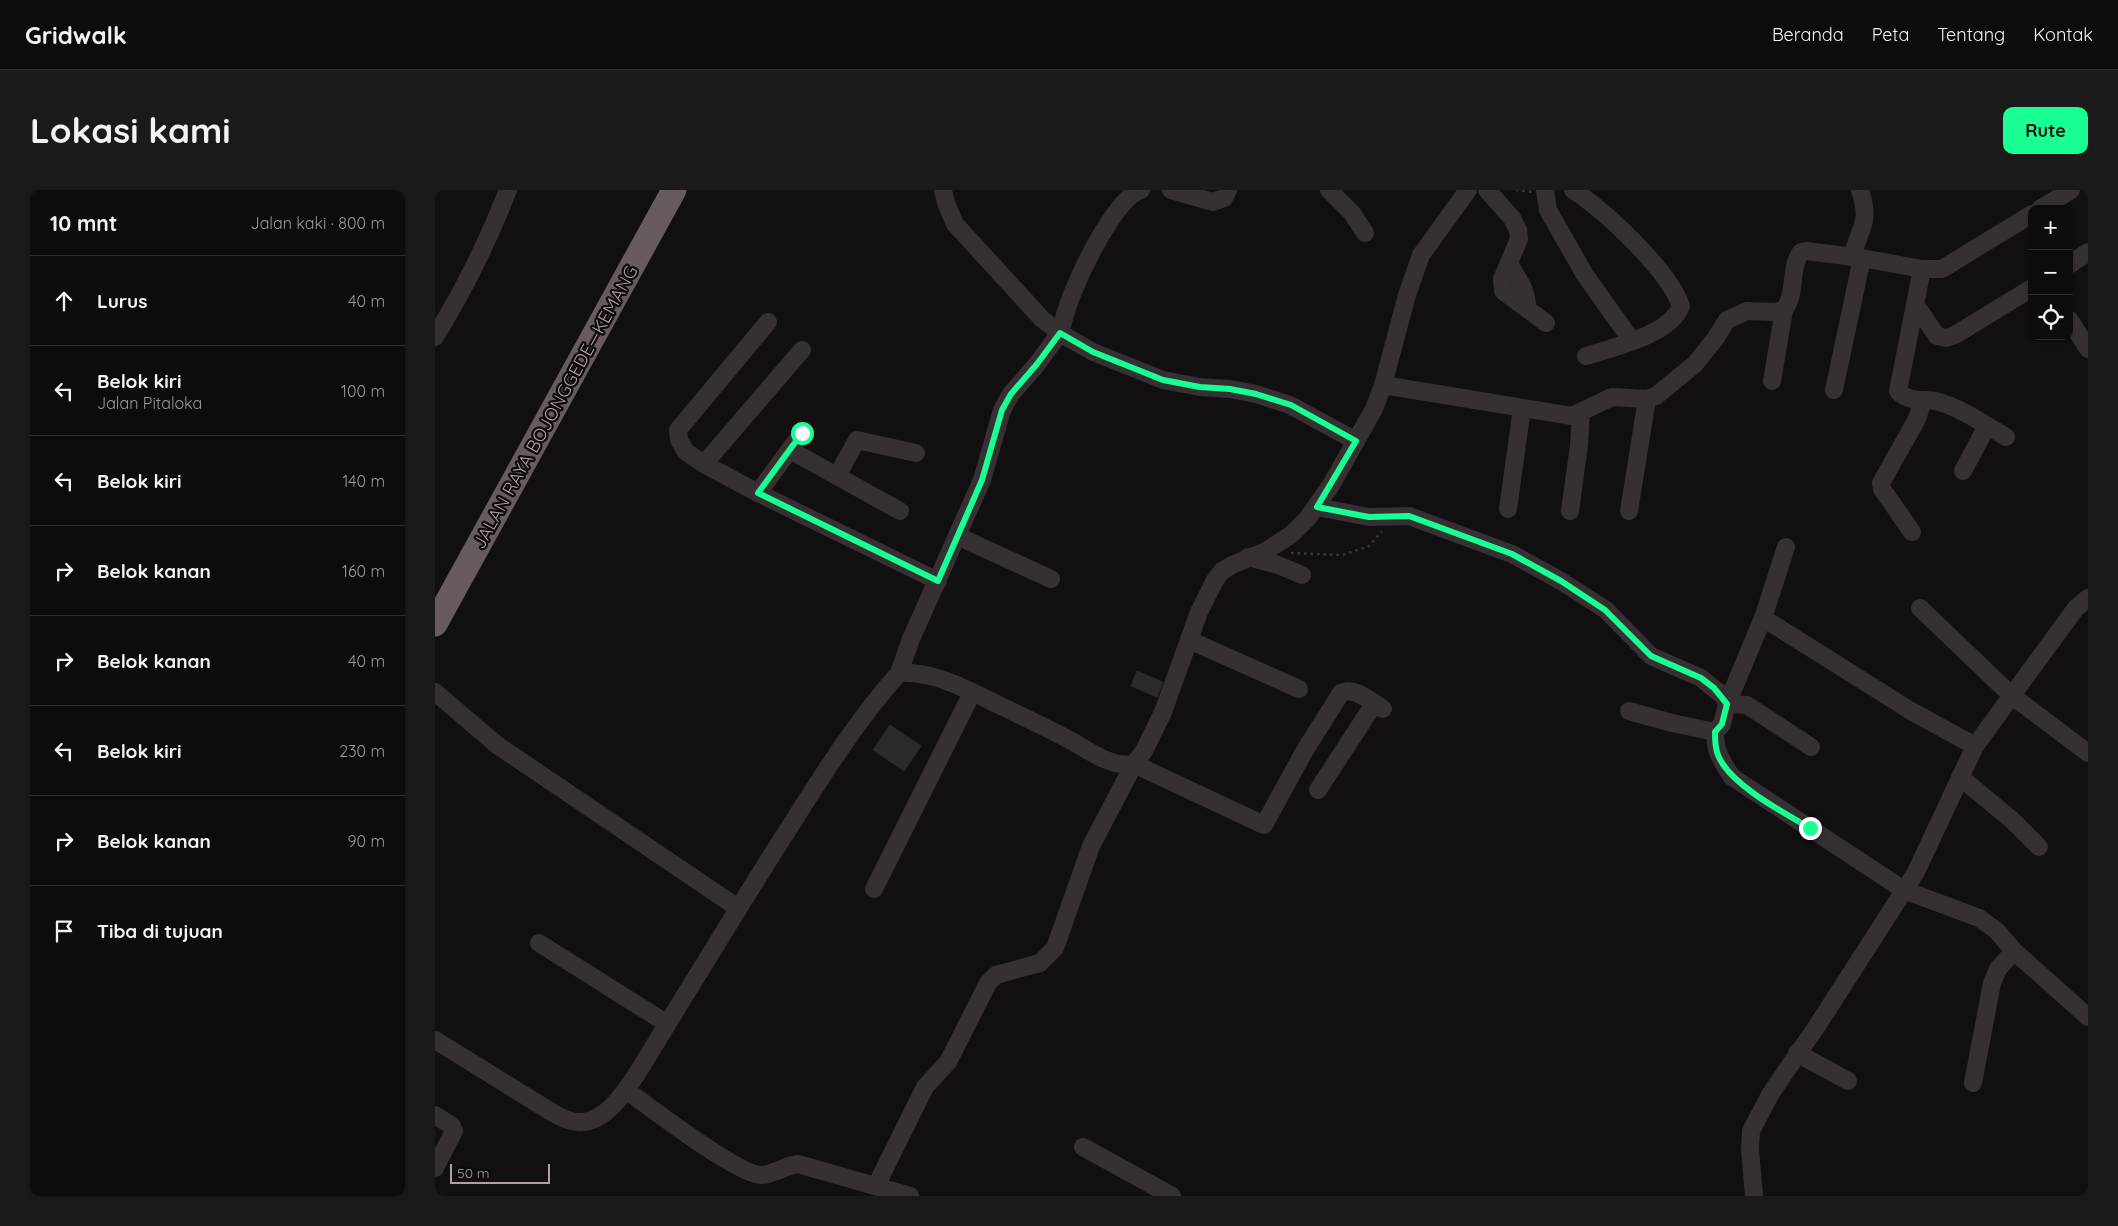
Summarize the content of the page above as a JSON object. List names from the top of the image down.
{
  "streets": {
    "highway": ["JALAN RAYA BOJONGGEDE—KEMANG"]
  },
  "scale_bar": "50 m",
  "page": {
    "header": "Gridwalk",
    "nav": [
      "Beranda",
      "Peta",
      "Tentang",
      "Kontak"
    ],
    "buttons": "Rute",
    "title": "Lokasi kami",
    "heading": ["10 mnt", "Jalan kaki · 800 m"],
    "map_buttons": ["+", "−"],
    "list": [
      ["Lurus", "40 m"],
      ["Belok kiri", "Jalan Pitaloka", "100 m"],
      ["Belok kiri", "140 m"],
      ["Belok kanan", "160 m"],
      ["Belok kanan", "40 m"],
      ["Belok kiri", "230 m"],
      ["Belok kanan", "90 m"],
      "Tiba di tujuan"
    ],
    "scale": "50 m"
  }
}
